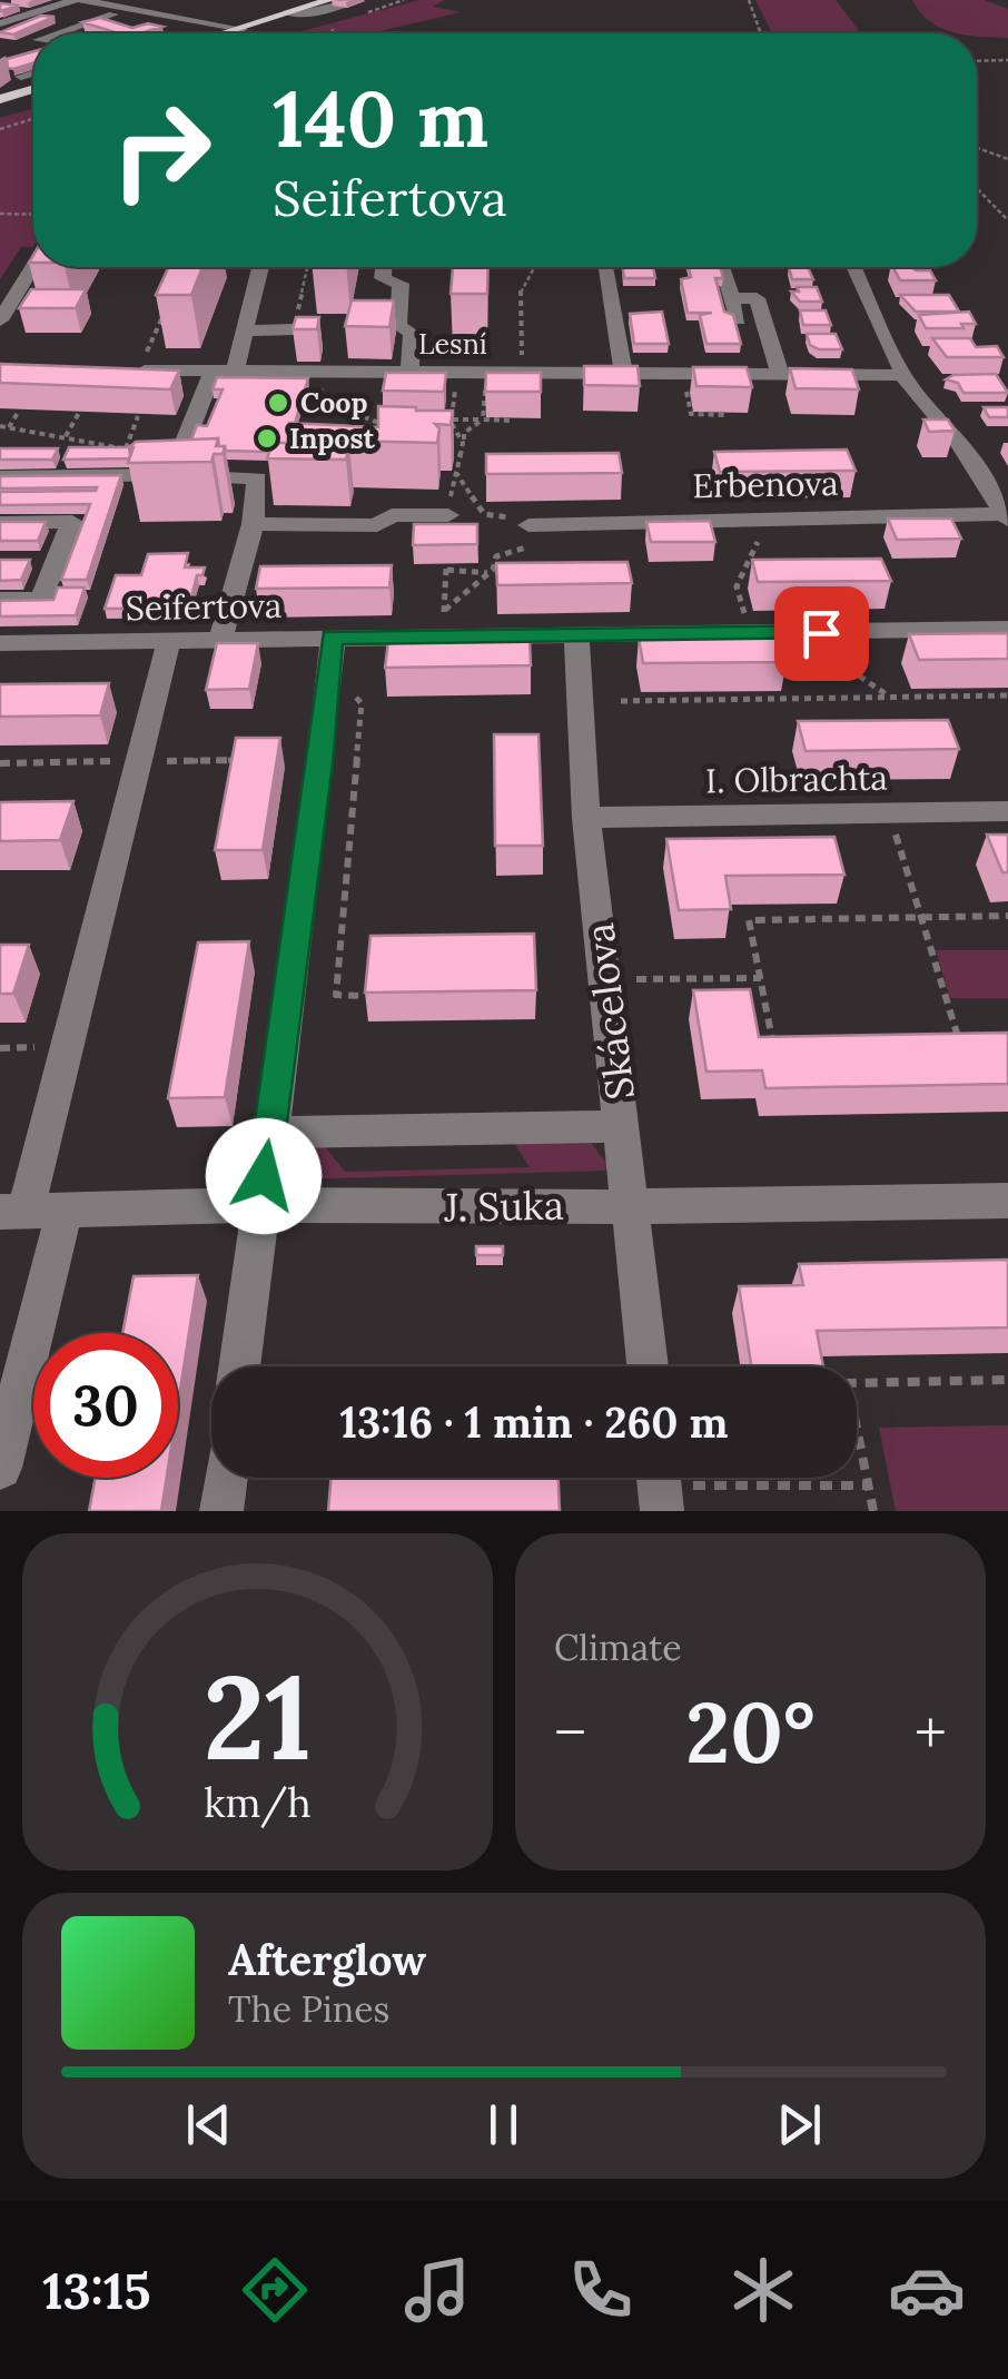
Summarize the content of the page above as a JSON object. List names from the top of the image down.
{
  "streets": {
    "street": [
      "Lesní",
      "Erbenova",
      "Seifertova",
      "I. Olbrachta",
      "Skácelova",
      "J. Suka"
    ]
  },
  "crossings": [
    ["Lesní", "Erbenova"],
    ["Seifertova", "Skácelova"],
    ["I. Olbrachta", "Skácelova"],
    ["Skácelova", "J. Suka"]
  ],
  "places": ["Coop", "Inpost"],
  "page": {
    "turn": ["140 m", "Seifertova"],
    "limit": "30",
    "trip": "13:16 · 1 min · 260 m",
    "tile": "Climate",
    "heat": ["−", "20°", "+"],
    "song": ["Afterglow", "The Pines"],
    "tabs": "13:15",
    "gauge": ["21", "km/h"]
  }
}
